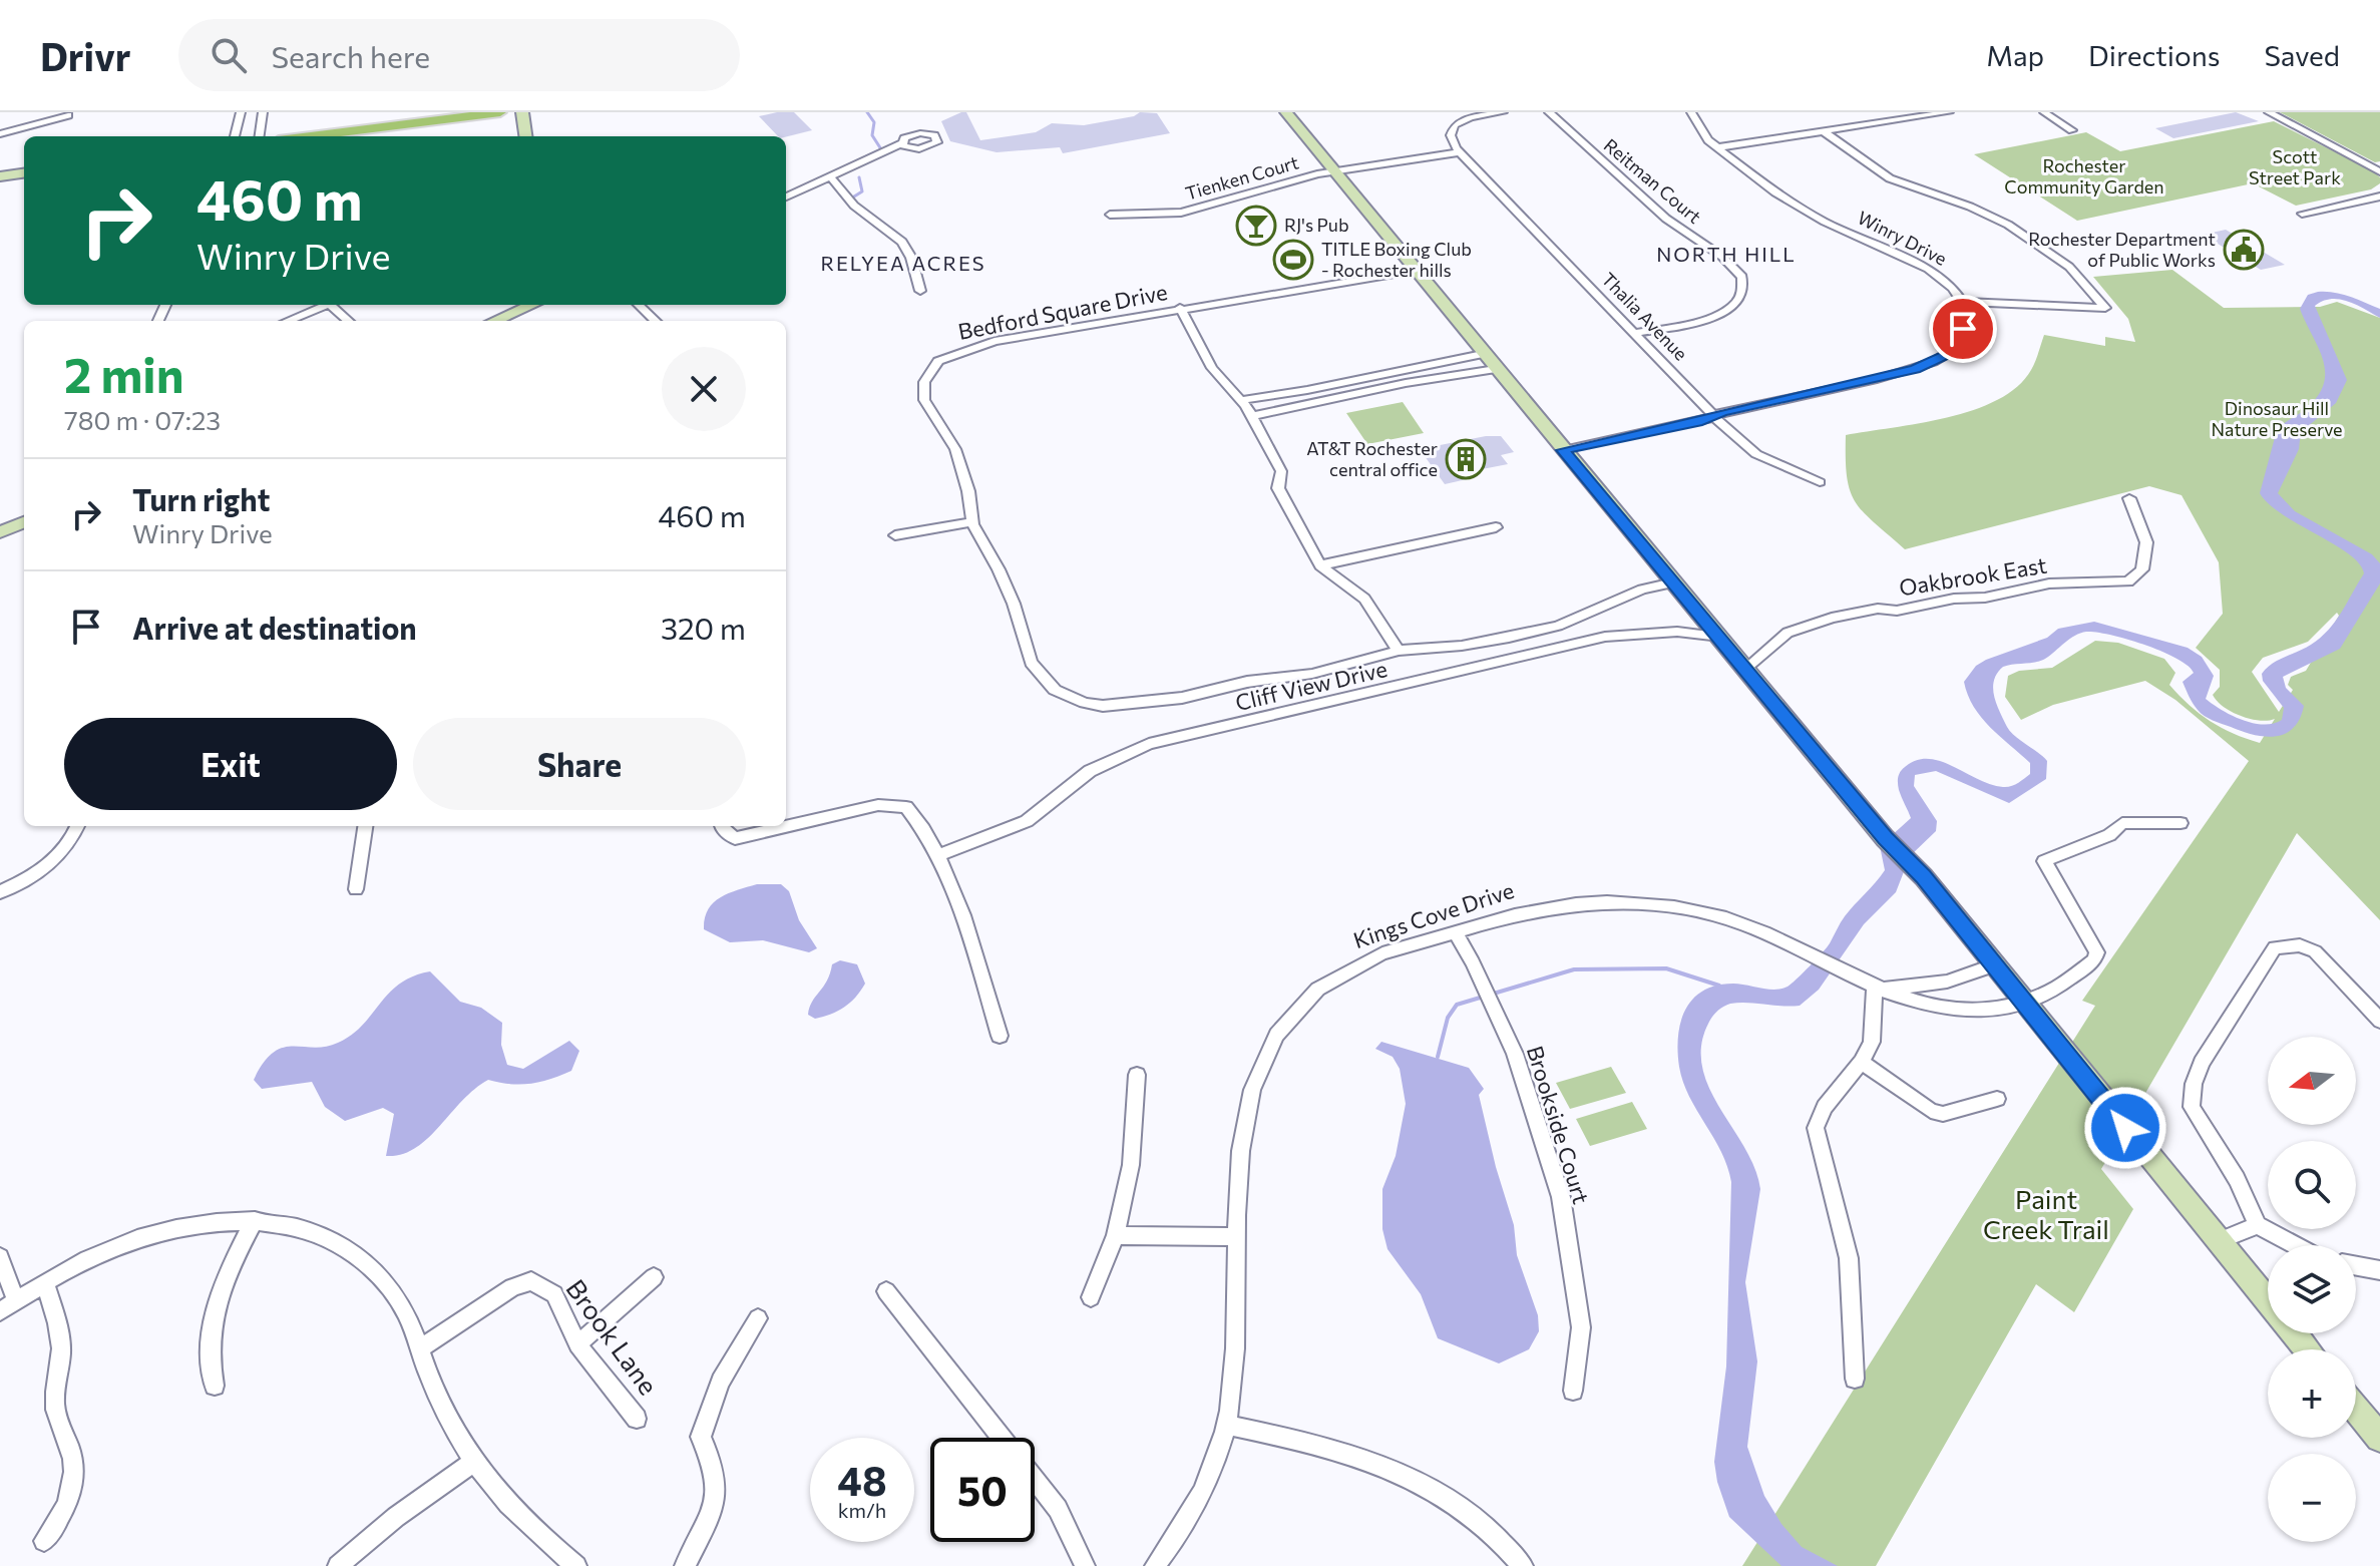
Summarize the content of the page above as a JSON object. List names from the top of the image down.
{
  "streets": {
    "street": [
      "Tienken Court",
      "Reitman Court",
      "Winry Drive",
      "Bedford Square Drive",
      "Thalia Avenue",
      "Oakbrook East",
      "Cliff View Drive",
      "Kings Cove Drive",
      "Brookside Court",
      "Brook Lane"
    ]
  },
  "crossings": [
    ["Tienken Court", "Thalia Avenue"],
    ["Reitman Court", "Thalia Avenue"],
    ["Kings Cove Drive", "Brookside Court"]
  ],
  "districts": ["NORTH HILL", "RELYEA ACRES"],
  "parks": [
    "Scott Street Park",
    "Rochester Community Garden",
    "Dinosaur Hill Nature Preserve",
    "Paint Creek Trail"
  ],
  "places": {
    "bar": ["RJ's Pub"],
    "public building": ["Rochester Department of Public Works"],
    "sports": ["TITLE Boxing Club - Rochester hills"],
    "building": ["AT&T Rochester central office"]
  },
  "north": "left",
  "page": {
    "header": "Drivr",
    "search": "Search here",
    "nav": ["Map", "Directions", "Saved"],
    "turn": ["460 m", "Winry Drive"],
    "heading": ["2 min", "780 m · 07:23"],
    "list": [
      {
        "name": "Turn right",
        "note": "Winry Drive",
        "value": "460 m"
      },
      {
        "name": "Arrive at destination",
        "value": "320 m"
      }
    ],
    "buttons": ["Exit", "Share"],
    "map_buttons": ["+", "−"],
    "speed": "48 km/h",
    "limit": "50"
  }
}
